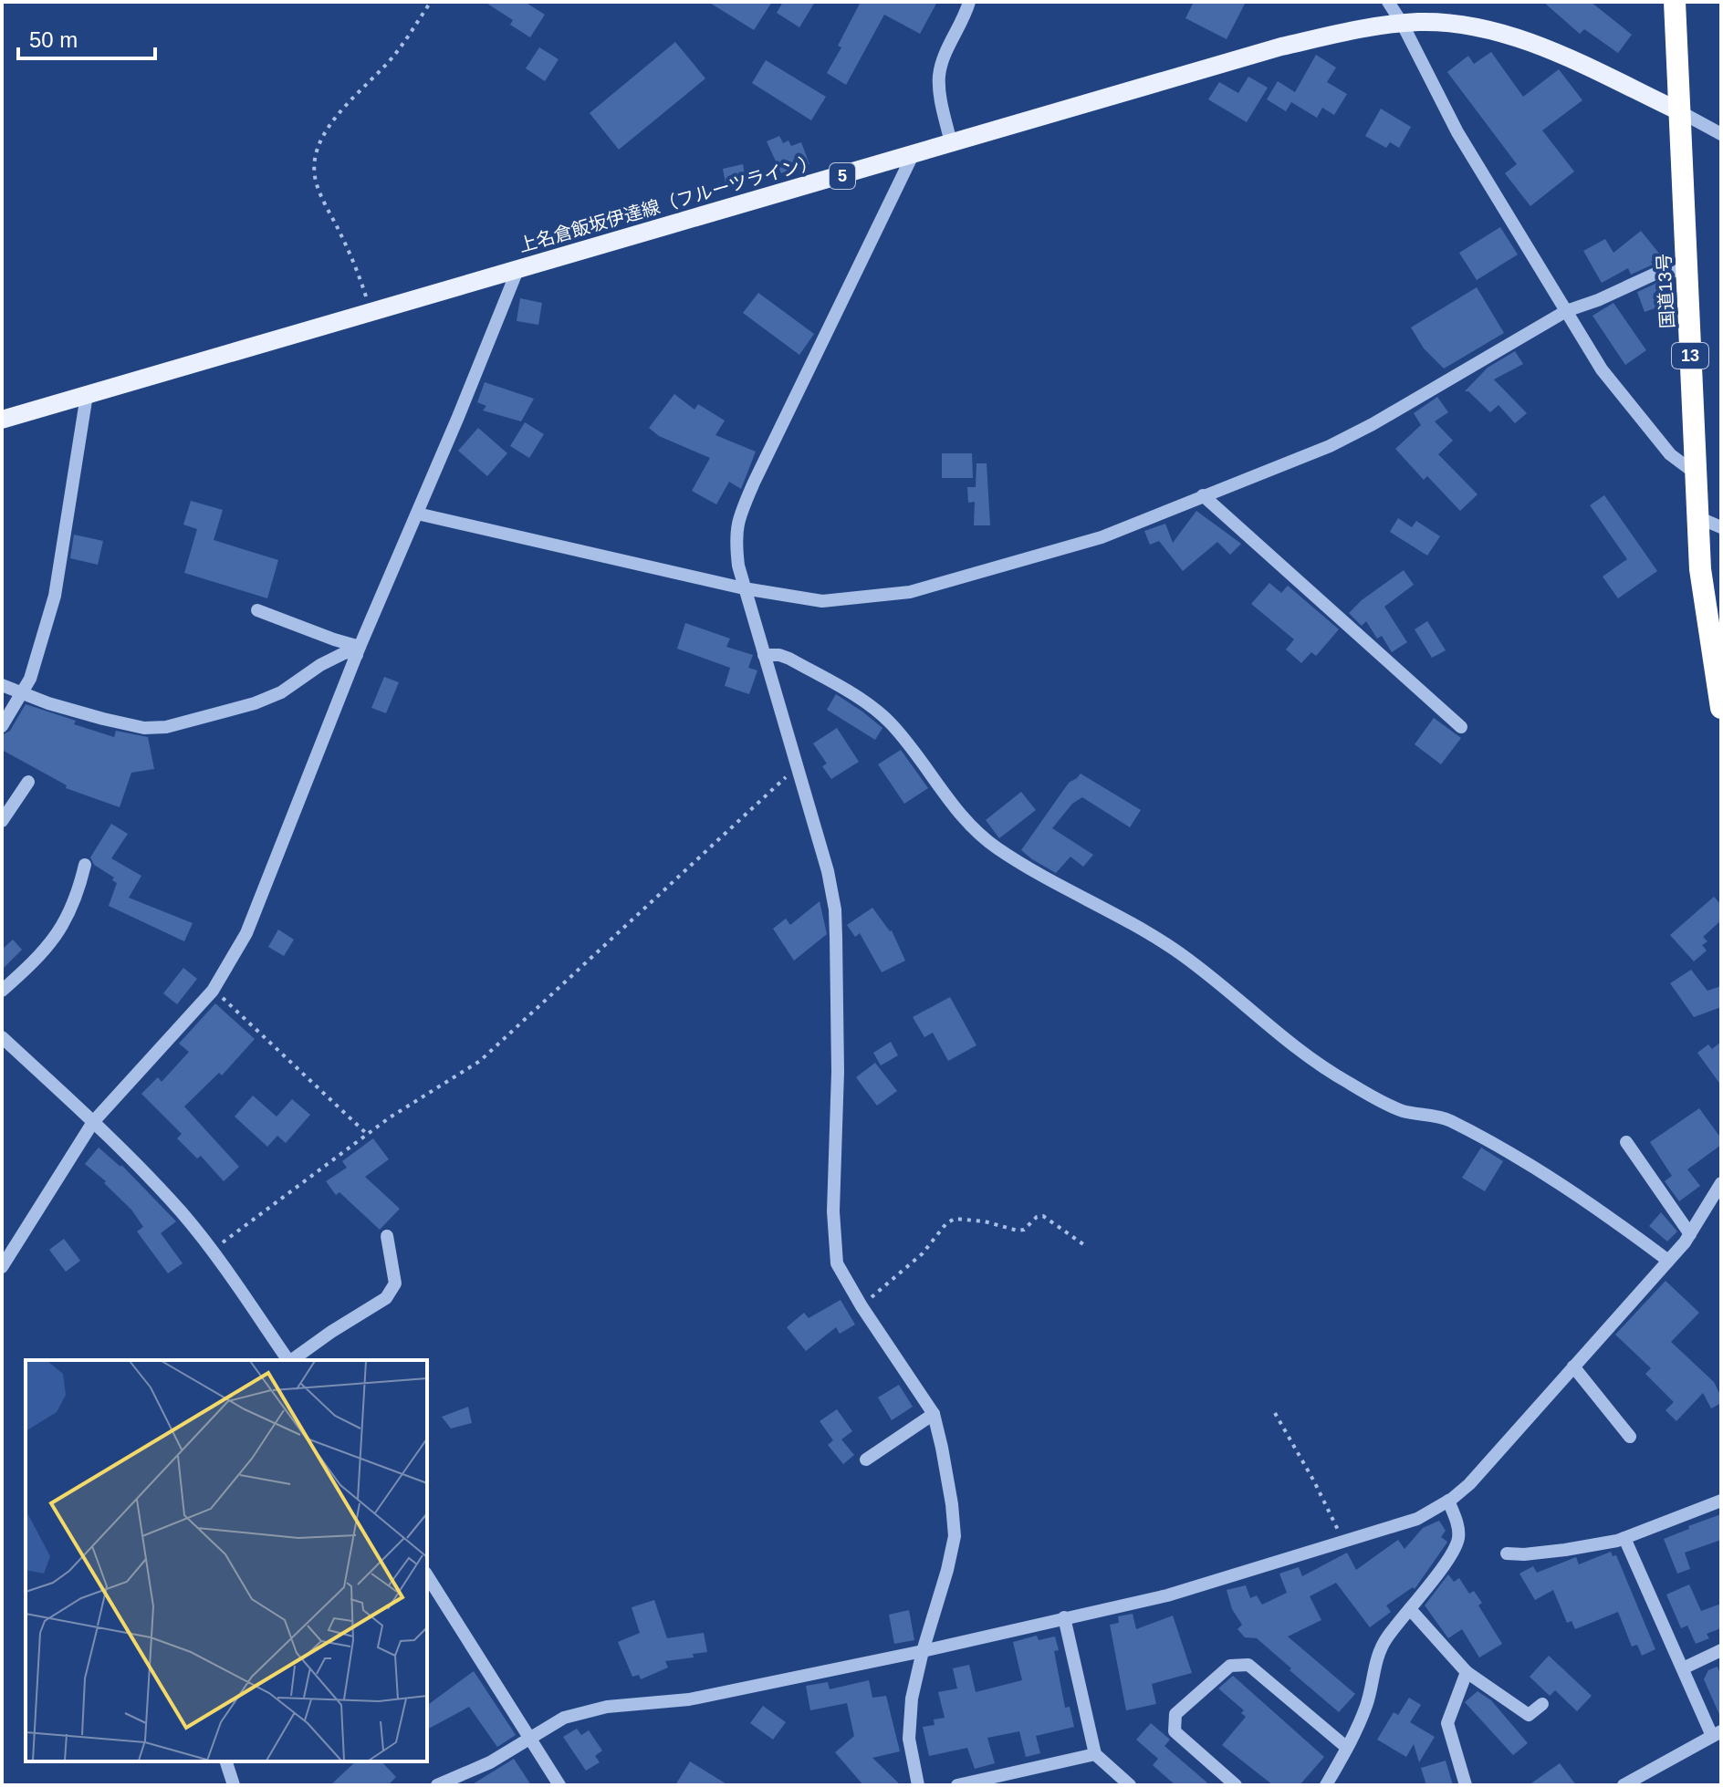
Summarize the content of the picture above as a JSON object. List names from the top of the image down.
{
  "streets": {
    "highway": ["国道13号", "13"],
    "main road": ["5", "上名倉飯坂伊達線（フルーツライン）"]
  },
  "crossings": [
    ["上名倉飯坂伊達線（フルーツライン）", "国道13号"]
  ],
  "scale_bar": "50 m"
}
